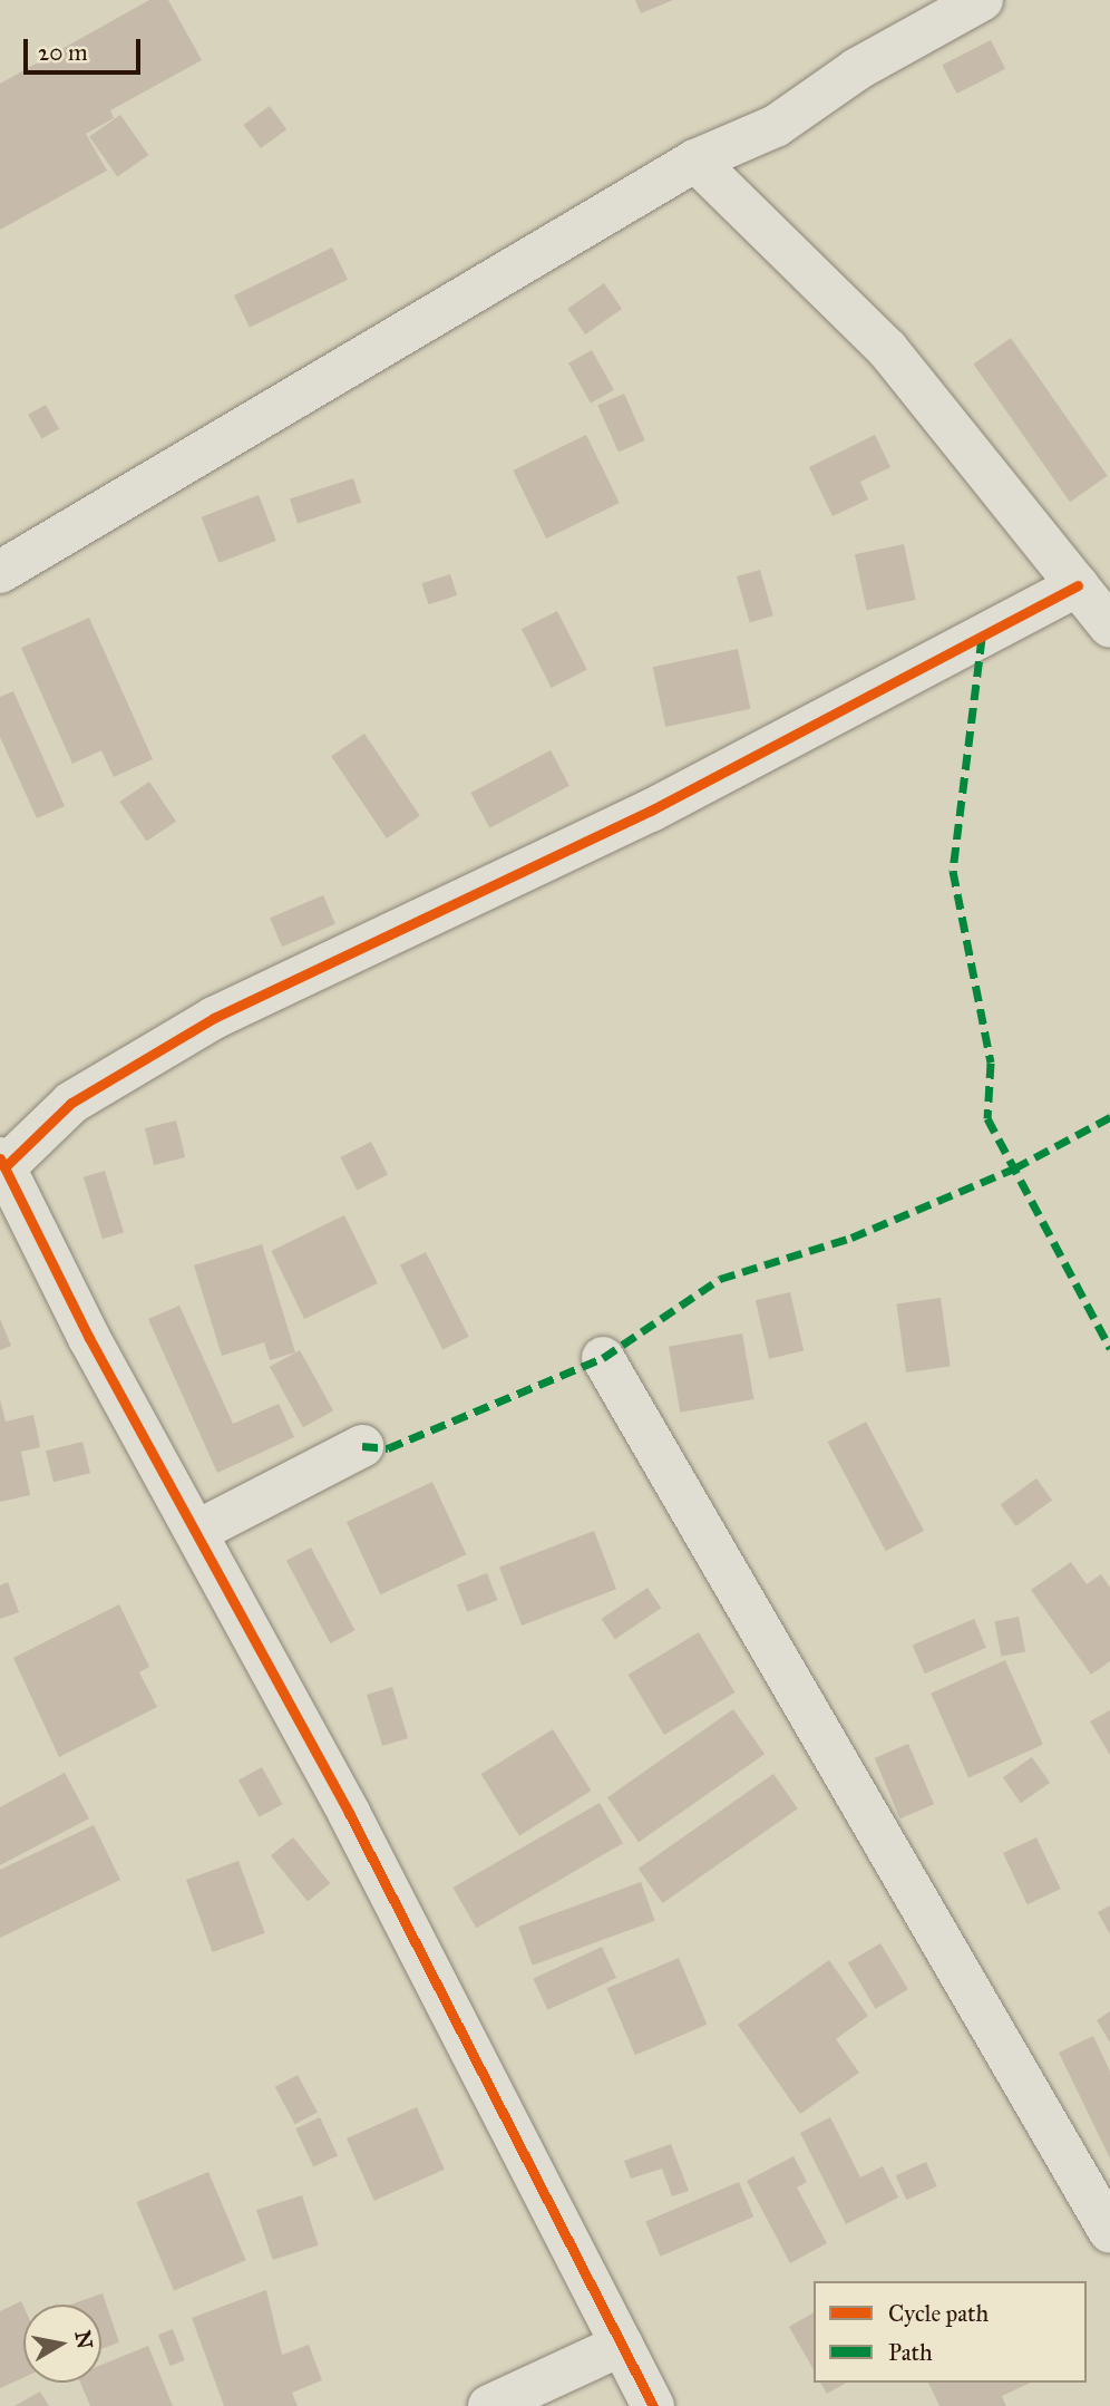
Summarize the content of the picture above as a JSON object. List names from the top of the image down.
{
  "legend": ["Cycle path", "Path"],
  "scale_bar": "20 m",
  "north": "right"
}
